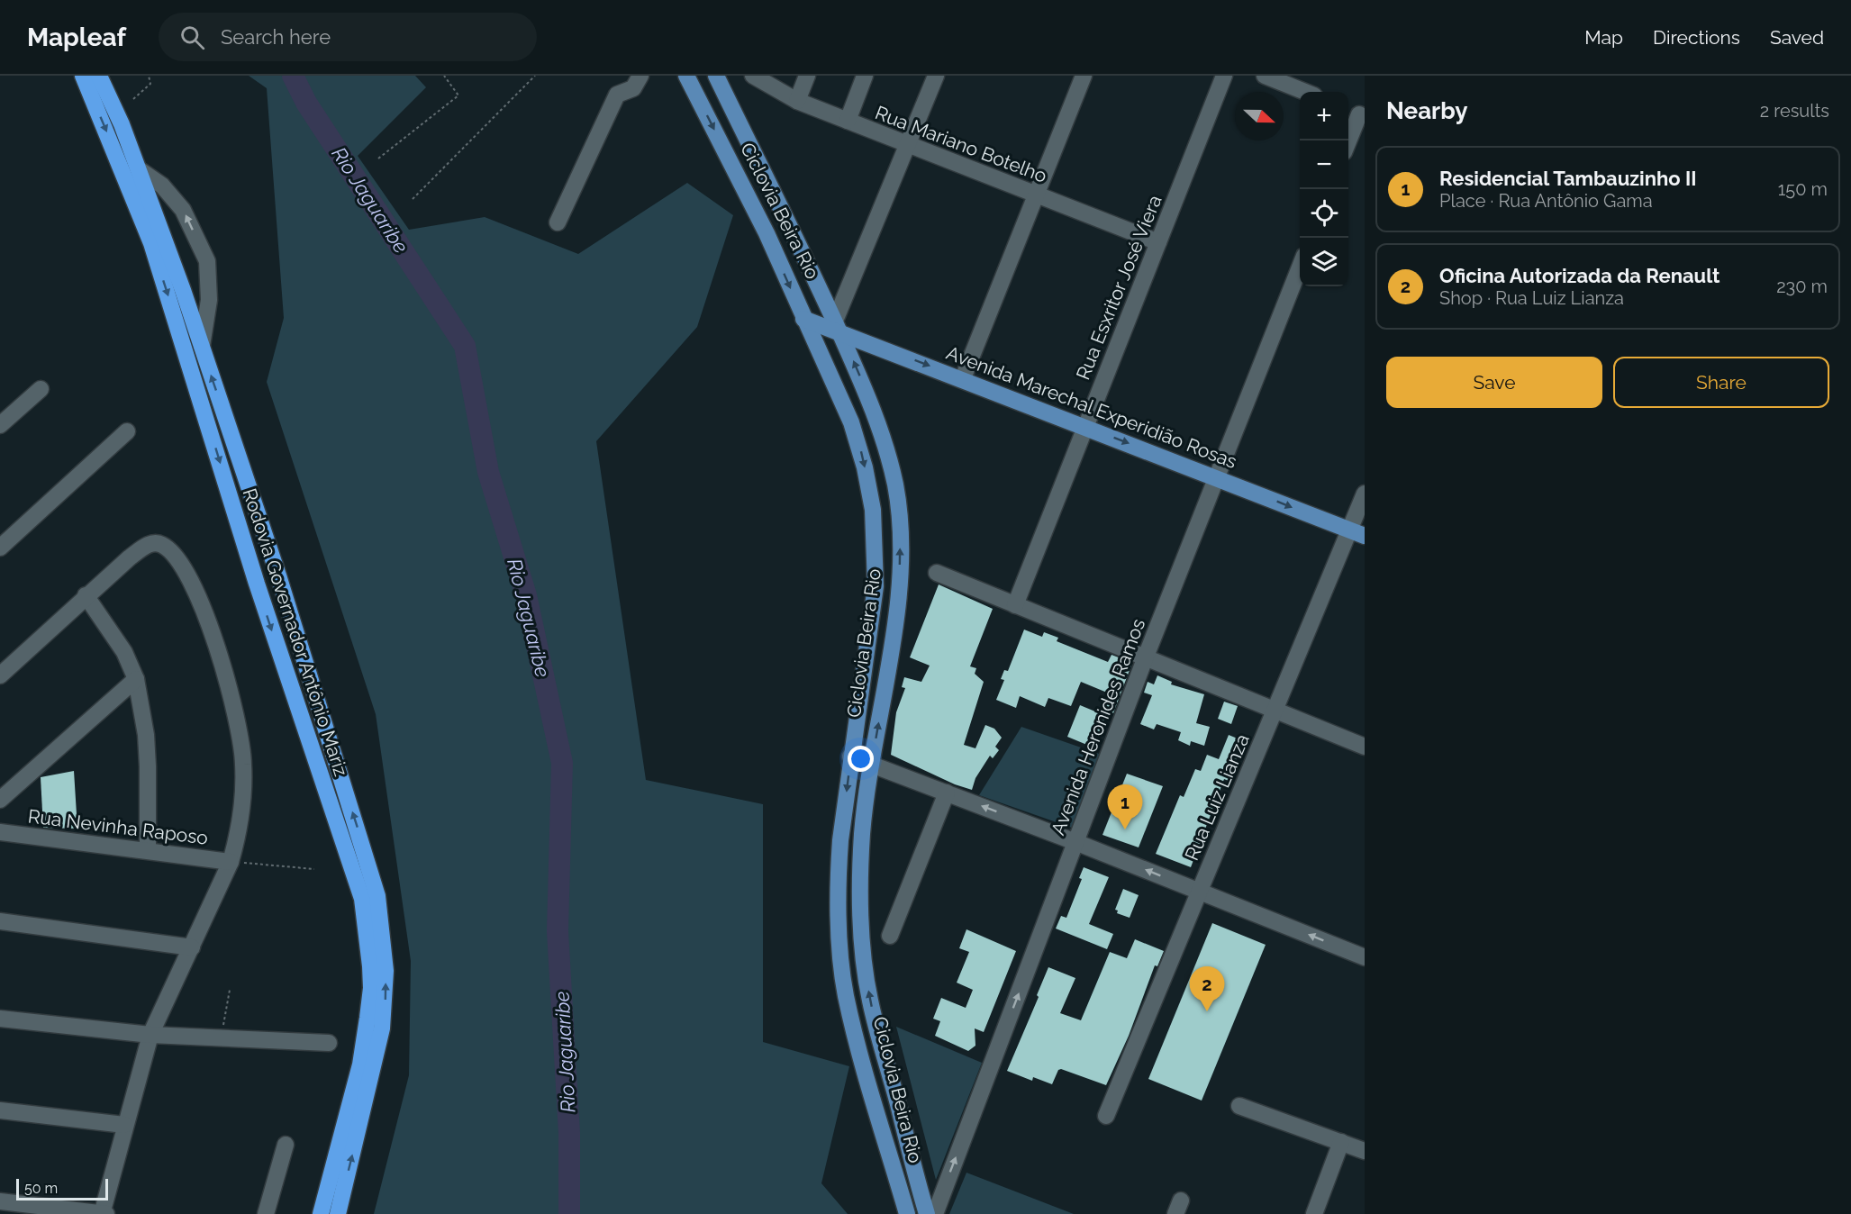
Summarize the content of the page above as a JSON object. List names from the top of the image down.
{
  "streets": {
    "highway": ["Rodovia Governador Antônio Mariz"],
    "main road": ["Avenida Marechal Experidião Rosas"],
    "street": [
      "Rua Mariano Botelho",
      "Rua Esxritor José Viera",
      "Avenida Heronides Ramos",
      "Rua Luiz Lianza",
      "Rua Nevinha Raposo"
    ]
  },
  "crossings": [
    ["Rua Mariano Botelho", "Rua Esxritor José Viera"],
    ["Rua Esxritor José Viera", "Avenida Marechal Experidião Rosas"],
    ["Avenida Marechal Experidião Rosas", "Avenida Heronides Ramos"],
    ["Avenida Marechal Experidião Rosas", "Rua Luiz Lianza"]
  ],
  "one_way": ["Avenida Marechal Experidião Rosas"],
  "water": ["Rio Jaguaribe"],
  "scale_bar": "50 m",
  "north": "right",
  "page": {
    "header": "Mapleaf",
    "search": "Search here",
    "nav": ["Map", "Directions", "Saved"],
    "heading": ["Nearby", "2 results"],
    "map_buttons": ["+", "−"],
    "list": [
      {
        "mark": "1",
        "name": "Residencial Tambauzinho II",
        "note": "Place · Rua Antônio Gama",
        "value": "150 m"
      },
      {
        "mark": "2",
        "name": "Oficina Autorizada da Renault",
        "note": "Shop · Rua Luiz Lianza",
        "value": "230 m"
      }
    ],
    "buttons": ["Save", "Share"],
    "pins": ["1", "2"],
    "scale": "50 m"
  }
}
